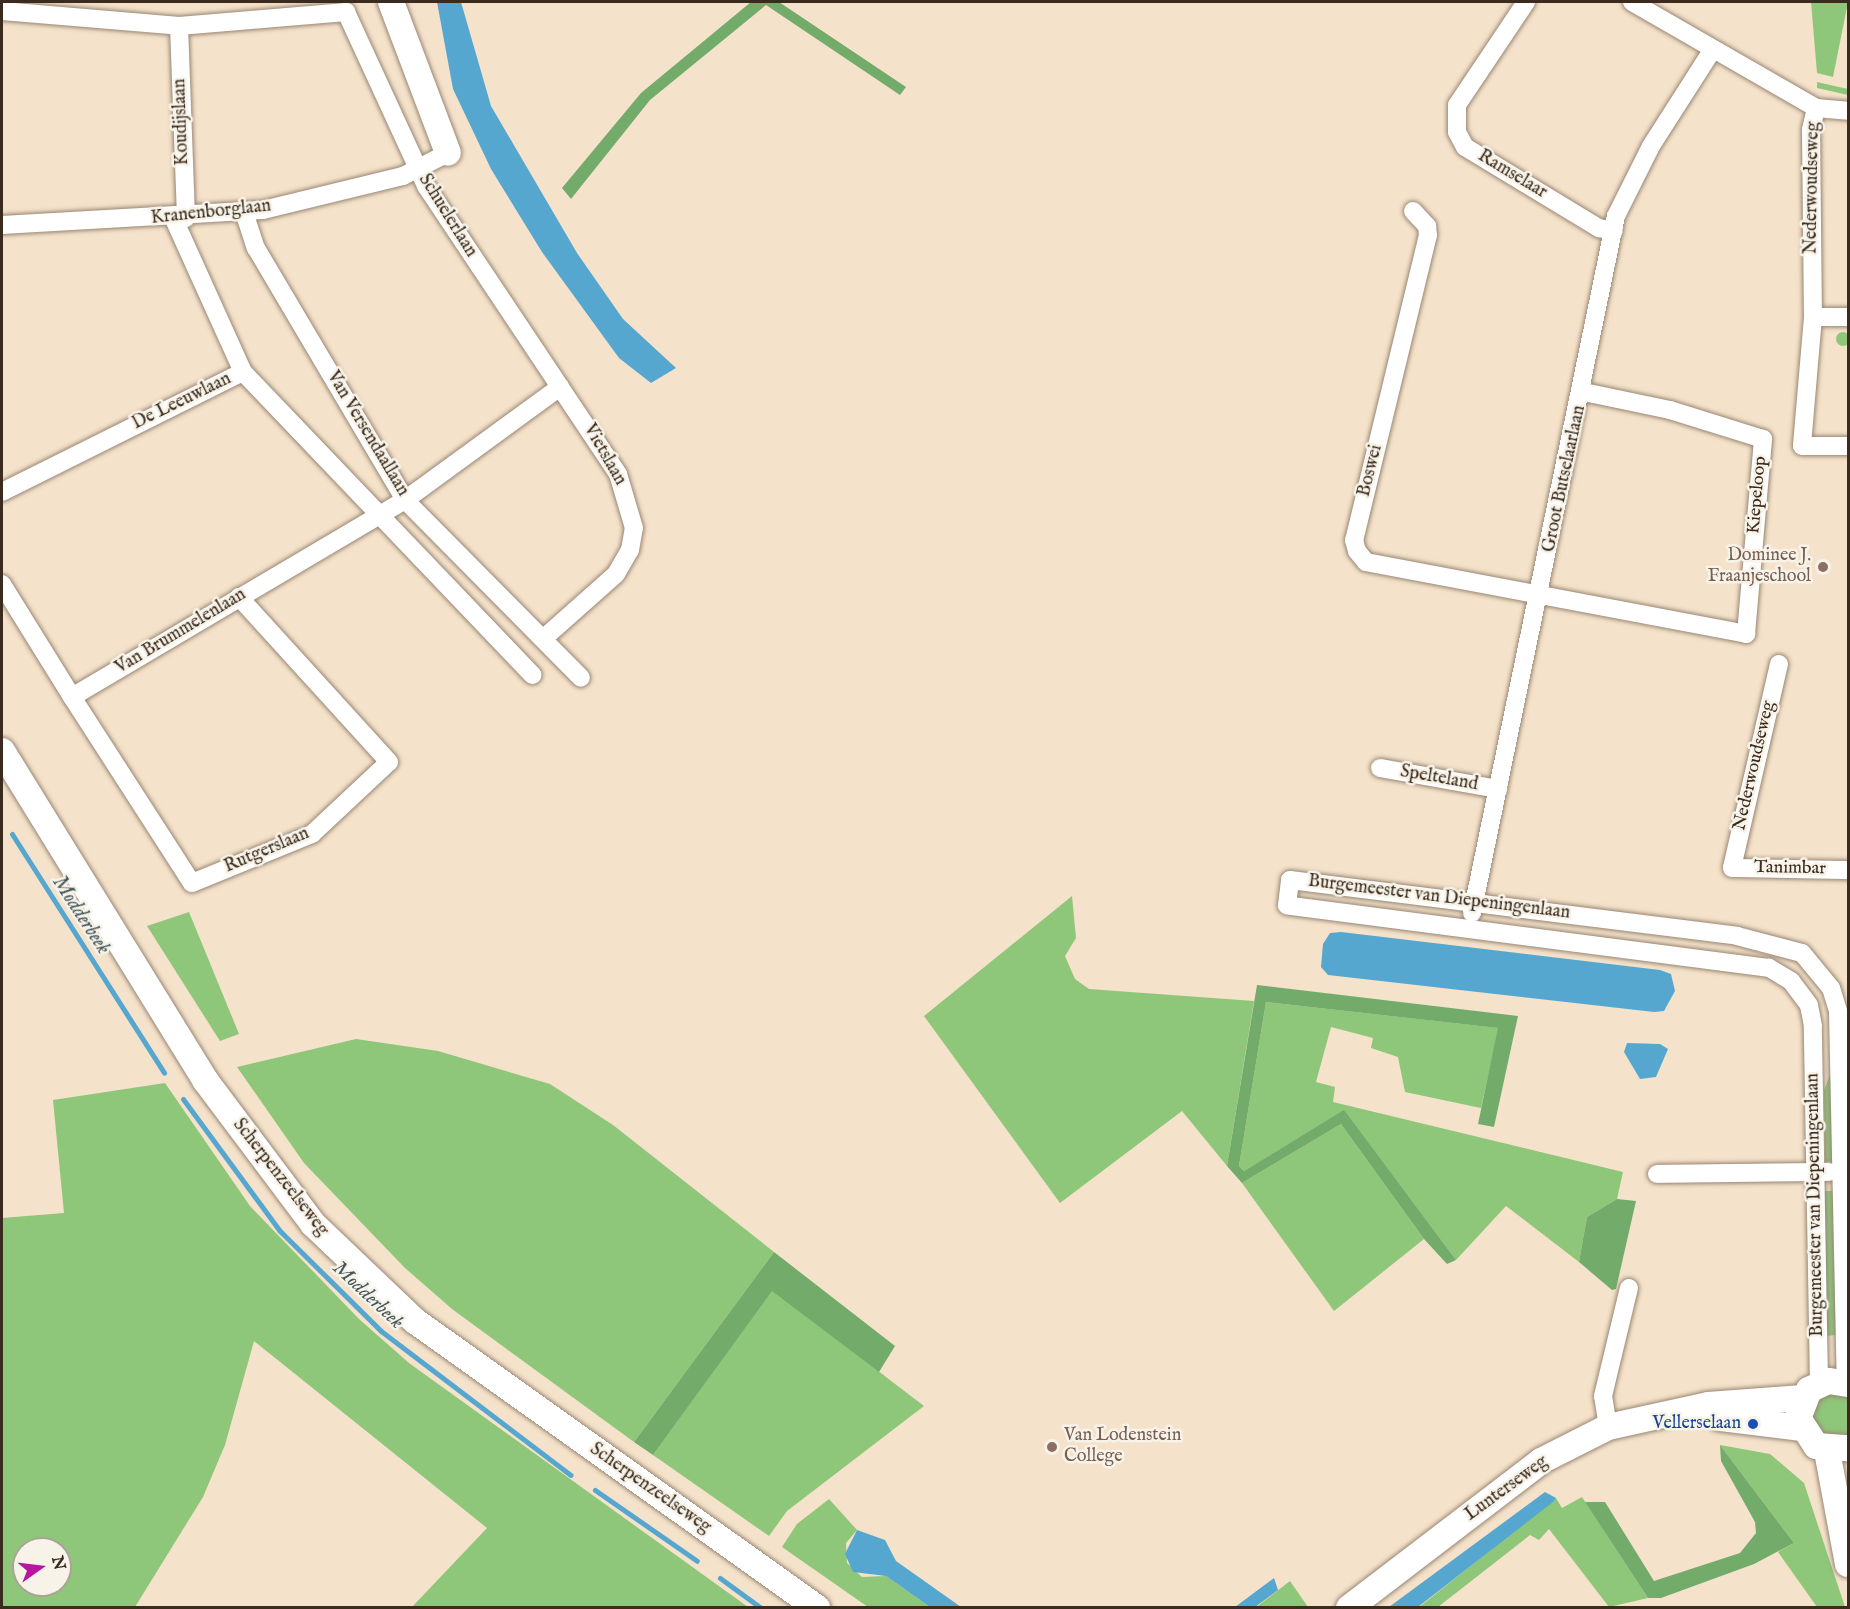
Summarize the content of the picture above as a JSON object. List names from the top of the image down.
{
  "streets": {
    "main road": ["Scherpenzeelseweg", "Lunterseweg"],
    "street": [
      "Koudijslaan",
      "Ramselaar",
      "Nederwoudseweg",
      "Kranenborglaan",
      "Schuelerlaan",
      "De Leeuwlaan",
      "Van Versendaallaan",
      "Vietslaan",
      "Boswei",
      "Groot Butselaarlaan",
      "Kiepeloop",
      "Van Brummelenlaan",
      "Spelteland",
      "Rutgerslaan",
      "Tanimbar",
      "Burgemeester van Diepeningenlaan"
    ]
  },
  "crossings": [
    ["Koudijslaan", "Kranenborglaan"],
    ["Koudijslaan", "Schuelerlaan"],
    ["Koudijslaan", "De Leeuwlaan"],
    ["Ramselaar", "Groot Butselaarlaan"],
    ["Nederwoudseweg", "Groot Butselaarlaan"],
    ["Nederwoudseweg", "Tanimbar"],
    ["Kranenborglaan", "Schuelerlaan"],
    ["Kranenborglaan", "De Leeuwlaan"],
    ["Kranenborglaan", "Van Versendaallaan"],
    ["Schuelerlaan", "Vietslaan"],
    ["De Leeuwlaan", "Van Versendaallaan"],
    ["Van Versendaallaan", "Vietslaan"],
    ["Van Versendaallaan", "Van Brummelenlaan"],
    ["Boswei", "Groot Butselaarlaan"],
    ["Boswei", "Kiepeloop"],
    ["Groot Butselaarlaan", "Kiepeloop"],
    ["Groot Butselaarlaan", "Spelteland"],
    ["Groot Butselaarlaan", "Burgemeester van Diepeningenlaan"],
    ["Van Brummelenlaan", "Rutgerslaan"],
    ["Burgemeester van Diepeningenlaan", "Lunterseweg"]
  ],
  "water": ["Modderbeek"],
  "places": ["Dominee J. Fraanjeschool", "Vellerselaan", "Van Lodenstein College"],
  "north": "right"
}
